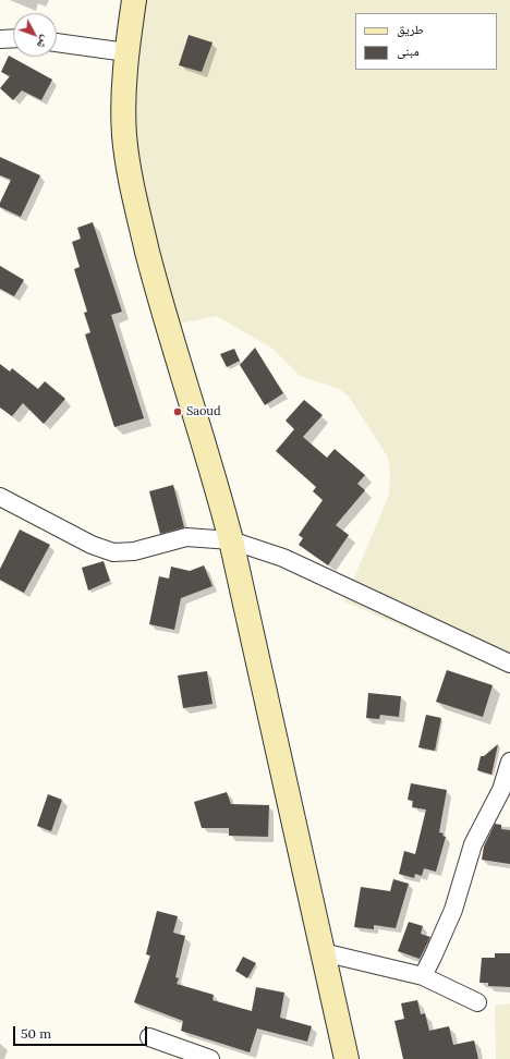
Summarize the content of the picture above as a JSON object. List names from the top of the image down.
{
  "places": ["Saoud"],
  "legend": ["طريق", "مبنى"],
  "scale_bar": "50 m",
  "north": "bottom right"
}
